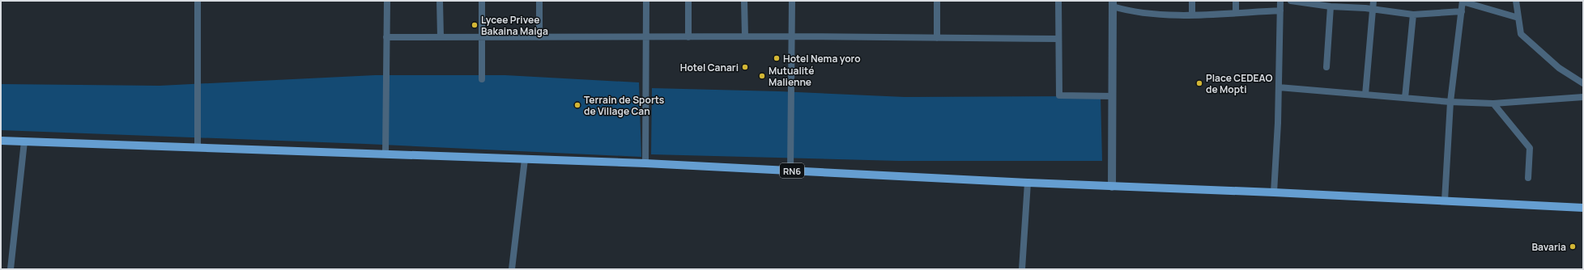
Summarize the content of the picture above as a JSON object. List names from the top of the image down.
{
  "streets": {
    "main road": ["RN6"]
  },
  "places": [
    "Lycee Privee Bakaina Maiga",
    "Hotel Nema yoro",
    "Hotel Canari",
    "Mutualité Malienne",
    "Place CEDEAO de Mopti",
    "Terrain de Sports de Village Can",
    "Bavaria"
  ]
}
